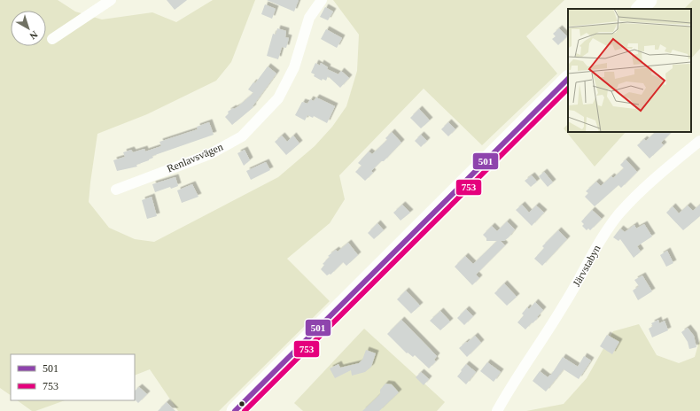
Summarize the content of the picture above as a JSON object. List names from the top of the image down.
{
  "streets": {
    "street": ["Renlavsvägen", "Järvstabyn"]
  },
  "lines": ["transit line 501", "transit line 753"],
  "legend": ["501", "753"],
  "north": "bottom right"
}
